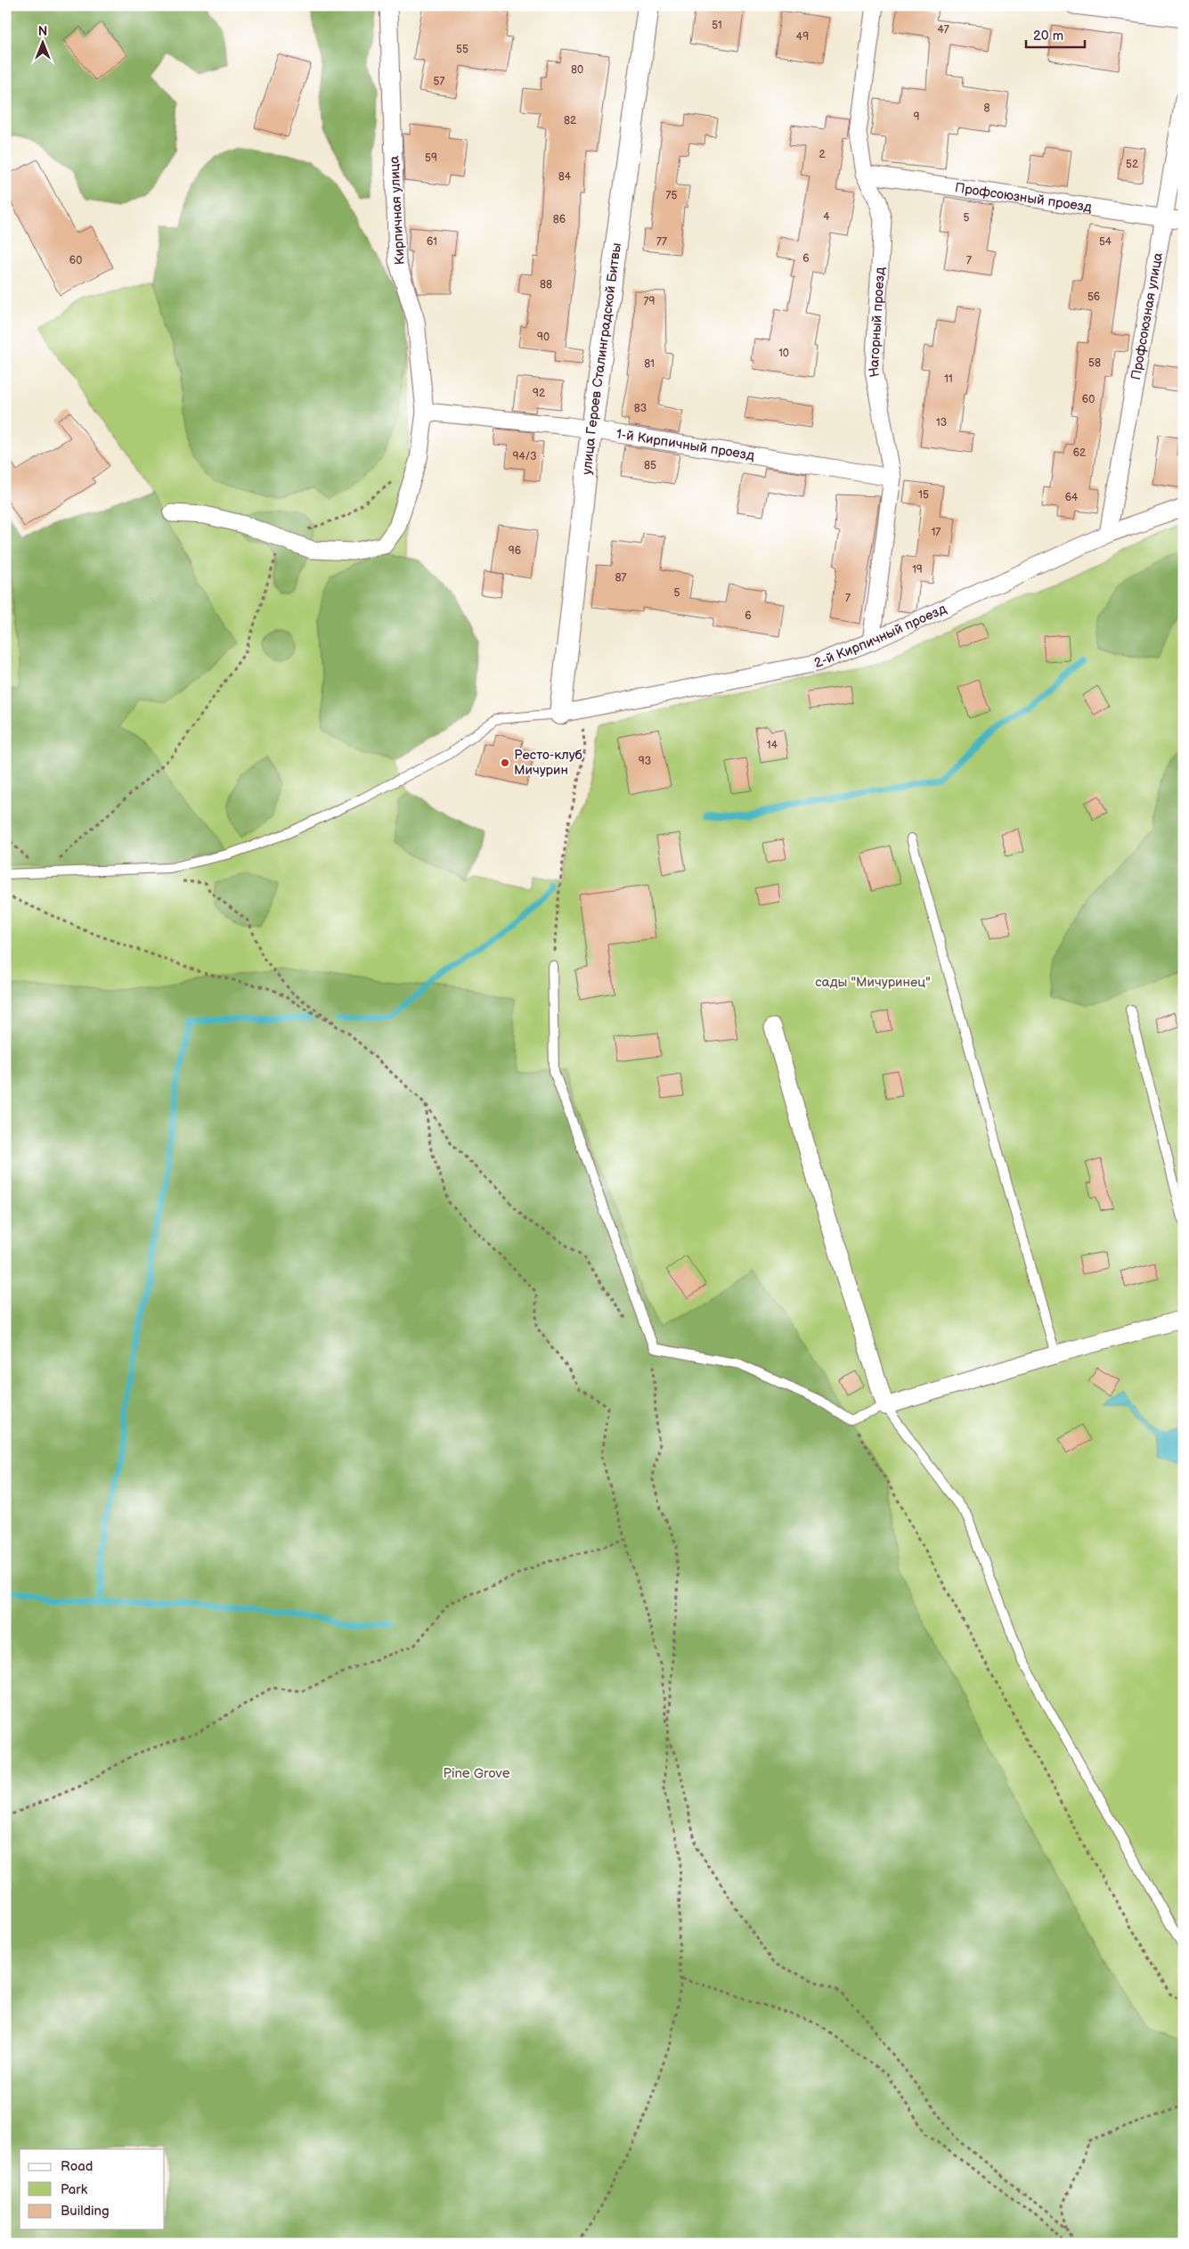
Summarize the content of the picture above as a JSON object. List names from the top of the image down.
{
  "streets": {
    "street": [
      "Профсоюзный проезд",
      "Кирпичная улица",
      "Профсоюзная улица",
      "Нагорный проезд",
      "улица Героев Сталинградской Битвы",
      "1-й Кирпичный проезд",
      "2-й Кирпичный проезд"
    ]
  },
  "crossings": [
    ["Профсоюзный проезд", "Профсоюзная улица"],
    ["Профсоюзный проезд", "Нагорный проезд"],
    ["Кирпичная улица", "1-й Кирпичный проезд"],
    ["Профсоюзная улица", "2-й Кирпичный проезд"],
    ["Нагорный проезд", "1-й Кирпичный проезд"],
    ["Нагорный проезд", "2-й Кирпичный проезд"],
    ["улица Героев Сталинградской Битвы", "1-й Кирпичный проезд"],
    ["улица Героев Сталинградской Битвы", "2-й Кирпичный проезд"]
  ],
  "parks": ["сады \"Мичуринец\"", "Pine Grove"],
  "places": ["Ресто-клуб Мичурин"],
  "house_numbers": [
    "51",
    "47",
    "49",
    "55",
    "80",
    "57",
    "8",
    "9",
    "82",
    "2",
    "59",
    "52",
    "84",
    "75",
    "4",
    "5",
    "86",
    "61",
    "77",
    "54",
    "6",
    "60",
    "7",
    "88",
    "56",
    "79",
    "90",
    "10",
    "58",
    "81",
    "11",
    "92",
    "60",
    "83",
    "13",
    "62",
    "94/3",
    "85",
    "15",
    "64",
    "17",
    "96",
    "19",
    "87",
    "5",
    "7",
    "6",
    "14",
    "93"
  ],
  "legend": ["Road", "Park", "Building"],
  "scale_bar": "20 m",
  "north": "top"
}
